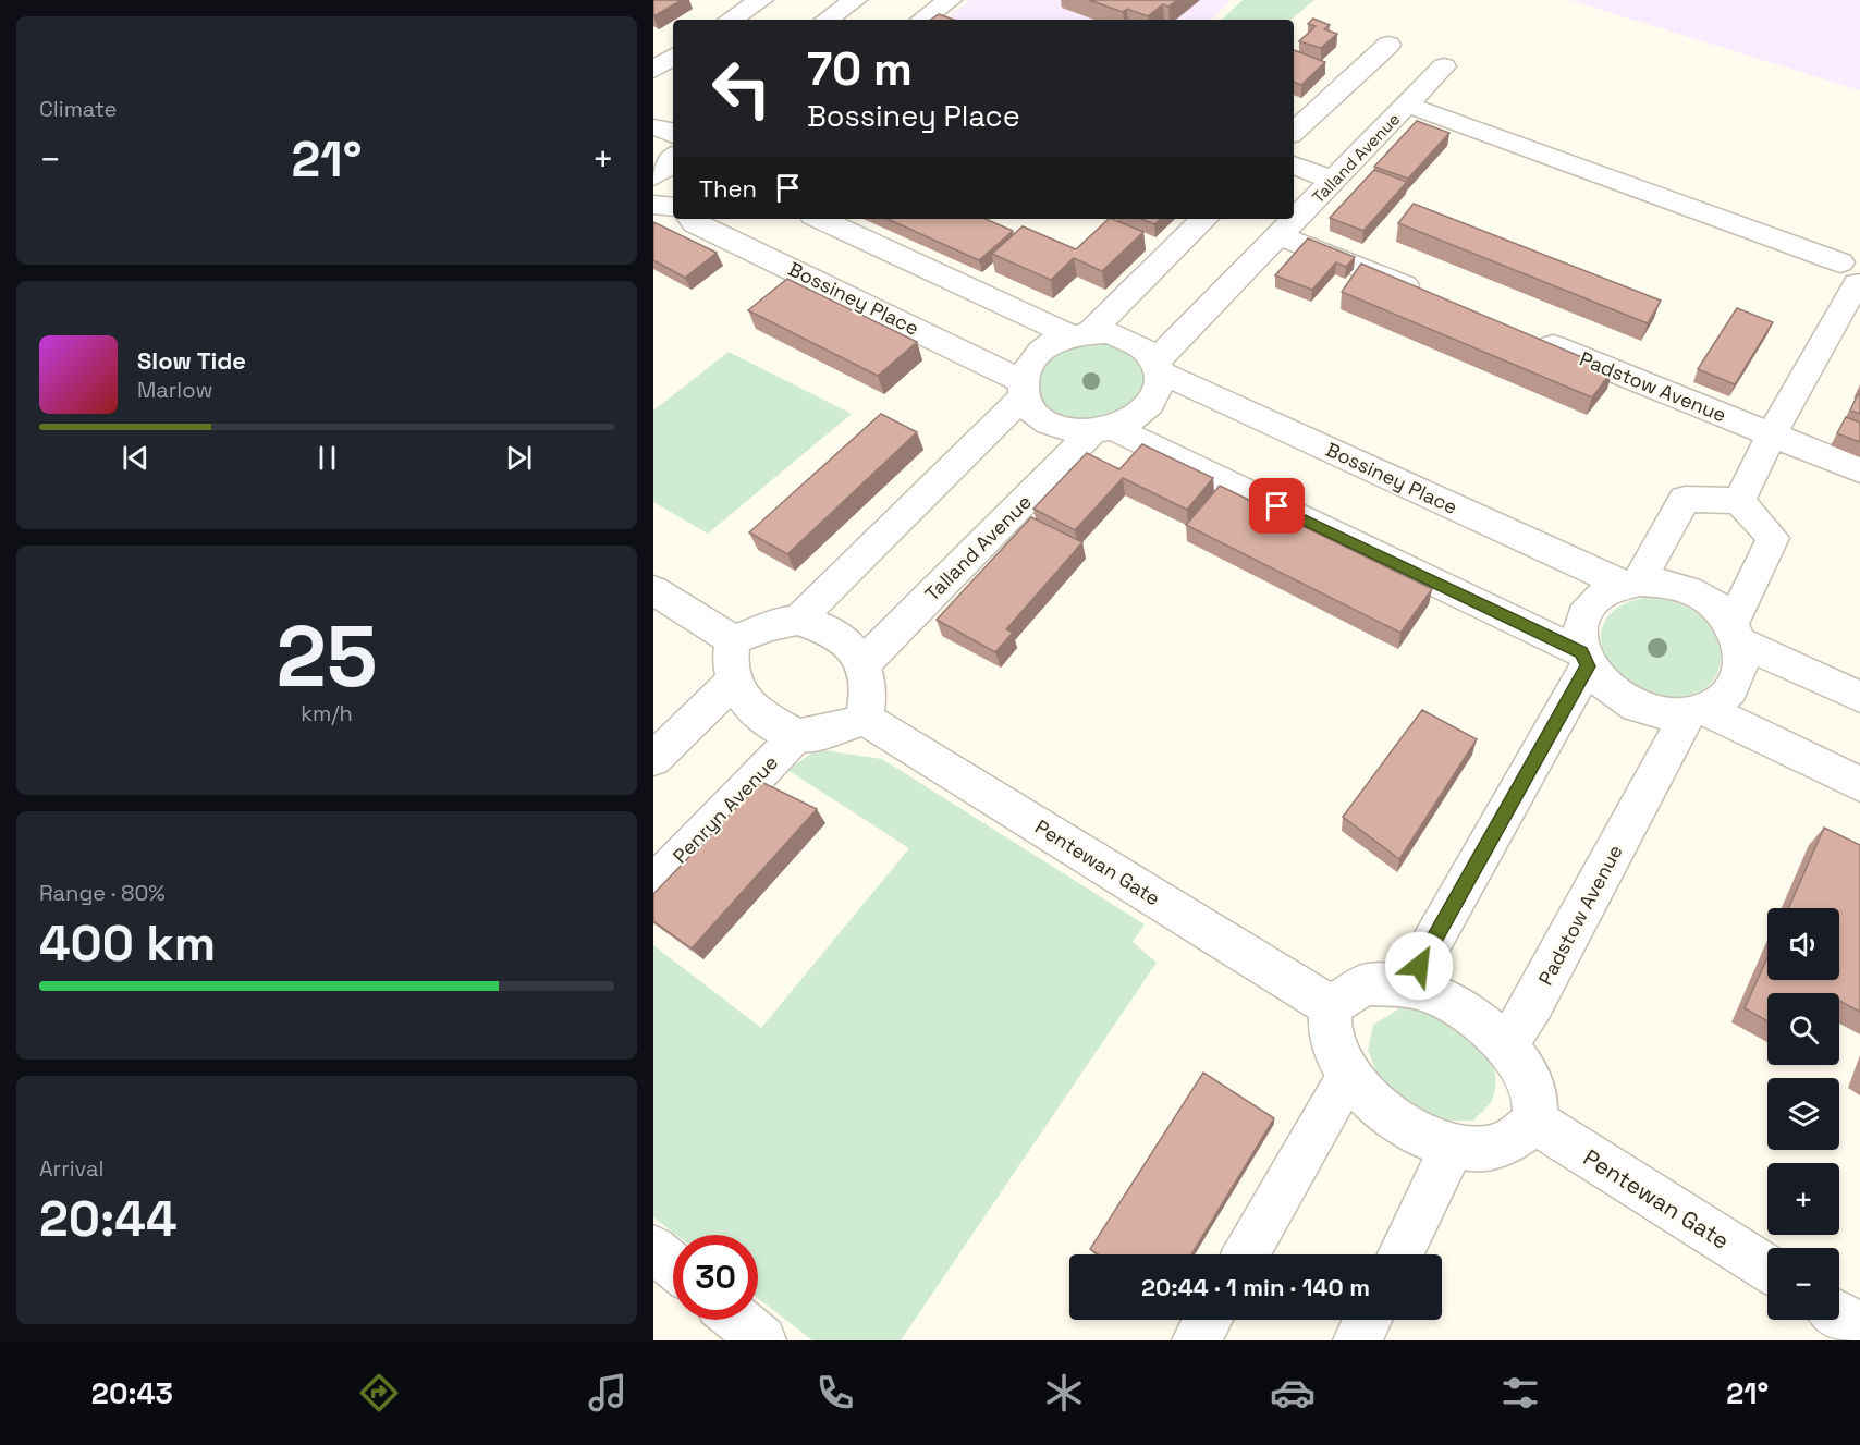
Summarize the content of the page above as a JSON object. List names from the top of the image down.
{
  "streets": {
    "street": [
      "Talland Avenue",
      "Bossiney Place",
      "Padstow Avenue",
      "Penryn Avenue",
      "Pentewan Gate"
    ]
  },
  "crossings": [
    ["Talland Avenue", "Bossiney Place"],
    ["Talland Avenue", "Penryn Avenue"],
    ["Talland Avenue", "Pentewan Gate"],
    ["Bossiney Place", "Padstow Avenue"],
    ["Padstow Avenue", "Pentewan Gate"],
    ["Penryn Avenue", "Pentewan Gate"]
  ],
  "page": {
    "tile": [
      "Climate",
      ["25", "km/h"],
      ["Range · 80%", "400 km"],
      ["Arrival", "20:44"]
    ],
    "turn": ["70 m", "Bossiney Place"],
    "heat": ["−", "21°", "+"],
    "then": "Then",
    "song": ["Slow Tide", "Marlow"],
    "map_buttons": ["+", "−"],
    "limit": "30",
    "trip": "20:44 · 1 min · 140 m",
    "tabs": ["20:43", "21°"]
  }
}
